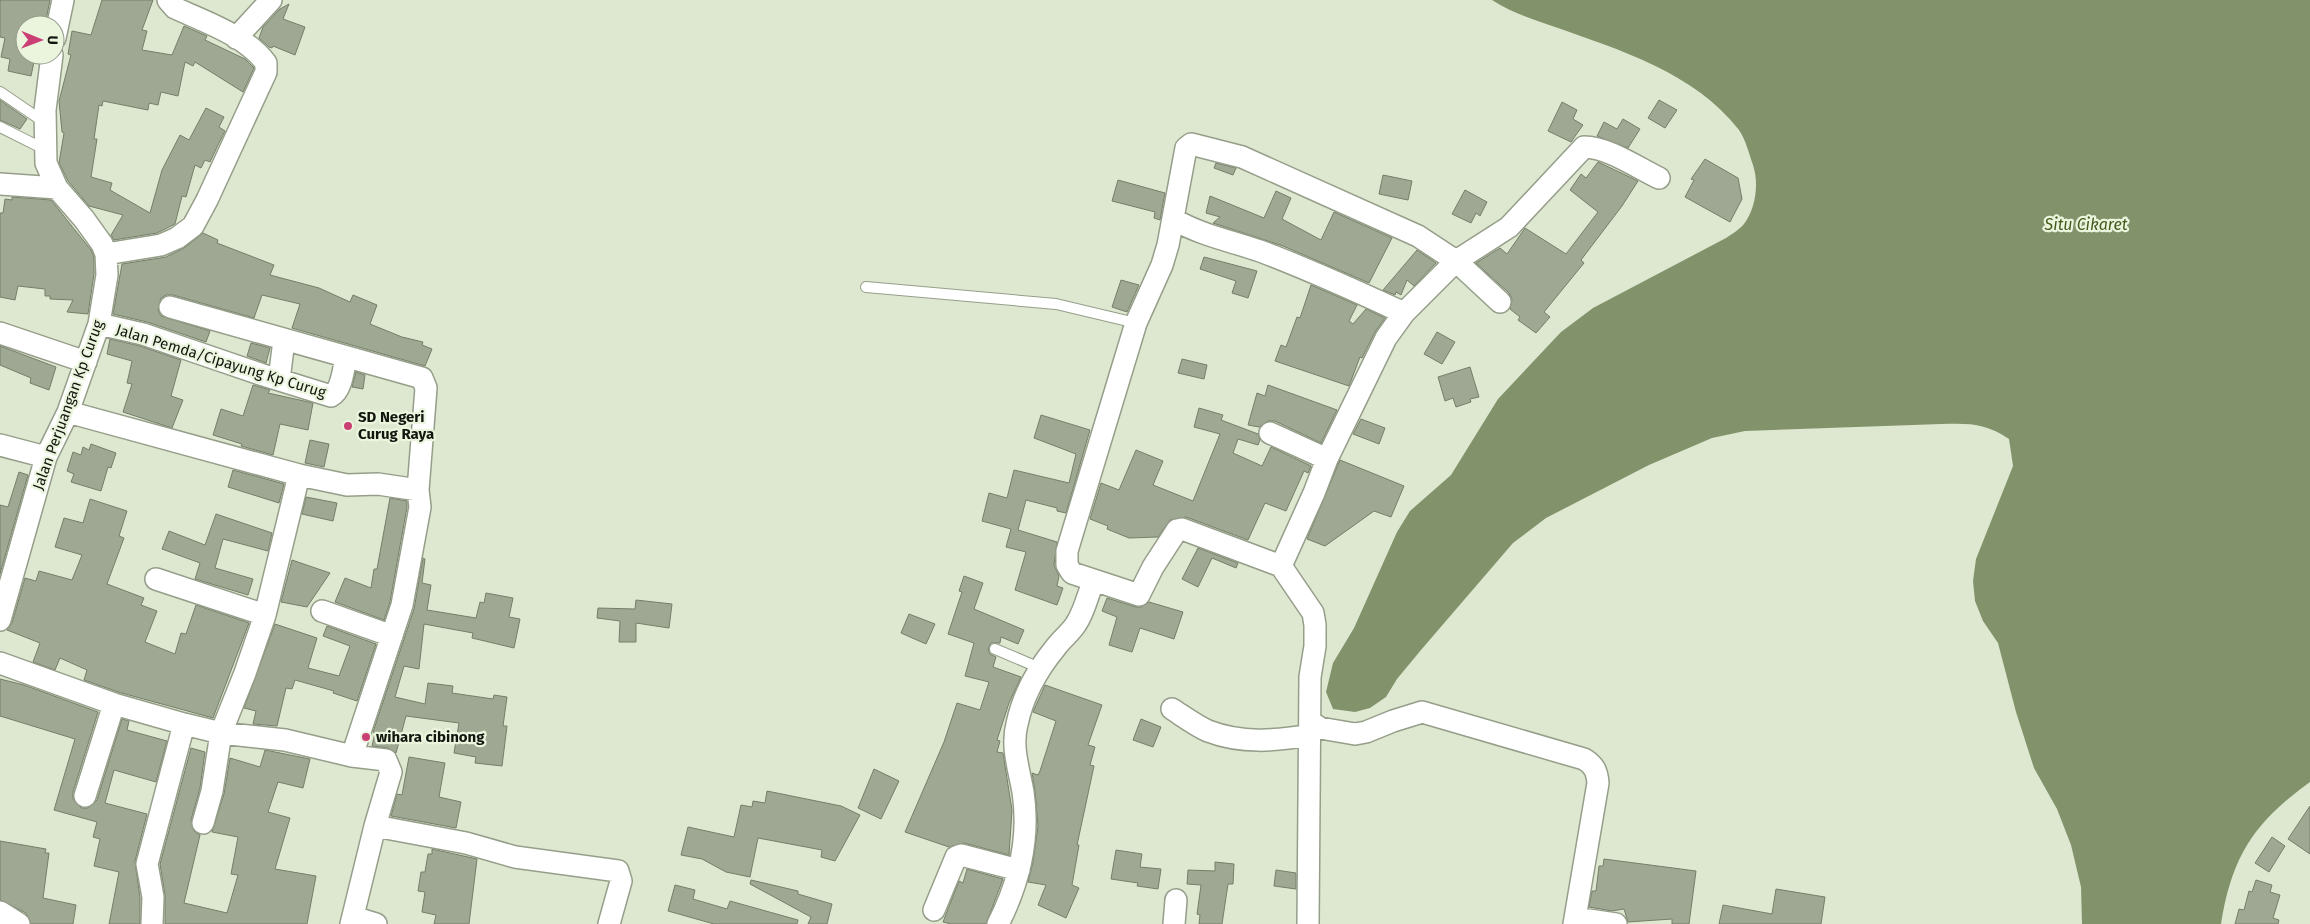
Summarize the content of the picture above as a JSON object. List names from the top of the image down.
{
  "streets": {
    "street": ["Jalan Pemda/Cipayung Kp Curug", "Jalan Perjuangan Kp Curug"]
  },
  "crossings": [
    ["Jalan Pemda/Cipayung Kp Curug", "Jalan Perjuangan Kp Curug"]
  ],
  "water": ["Situ Cikaret"],
  "places": ["SD Negeri Curug Raya", "wihara cibinong"],
  "north": "right"
}
